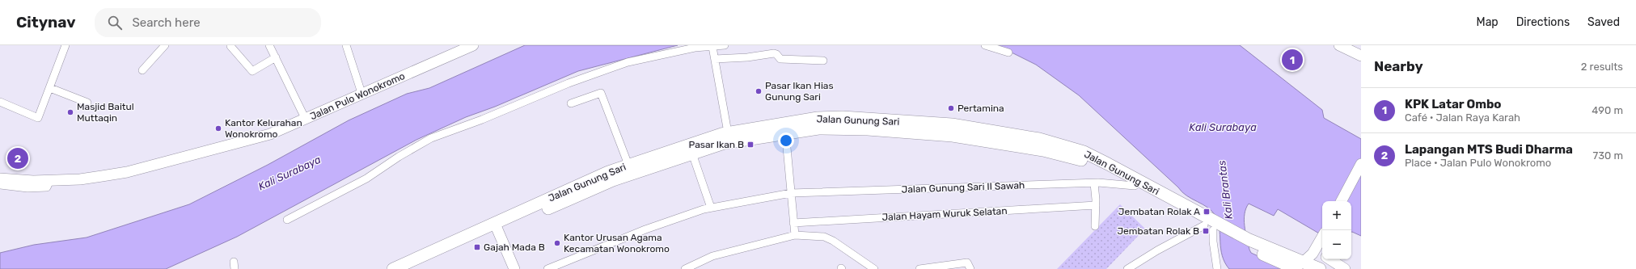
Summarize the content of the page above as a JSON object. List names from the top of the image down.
{
  "streets": {
    "main road": ["Jalan Pulo Wonokromo", "Jalan Gunung Sari"],
    "street": ["Jalan Gunung Sari II Sawah", "Jalan Hayam Wuruk Selatan"]
  },
  "crossings": [
    ["Jalan Gunung Sari", "Jalan Gunung Sari II Sawah"]
  ],
  "water": ["Kali Surabaya", "Kali Brantas"],
  "places": {
    "other": [
      "Pasar Ikan Hias Gunung Sari",
      "Pertamina",
      "Masjid Baitul Muttaqin",
      "Kantor Kelurahan Wonokromo",
      "Kantor Urusan Agama Kecamatan Wonokromo"
    ],
    "transit": [
      "Pasar Ikan B",
      "Jembatan Rolak A",
      "Jembatan Rolak B",
      "Gajah Mada B"
    ]
  },
  "page": {
    "header": "Citynav",
    "search": "Search here",
    "nav": ["Map", "Directions", "Saved"],
    "heading": ["Nearby", "2 results"],
    "pins": ["1", "2"],
    "list": [
      {
        "mark": "1",
        "name": "KPK Latar Ombo",
        "note": "Café · Jalan Raya Karah",
        "value": "490 m"
      },
      {
        "mark": "2",
        "name": "Lapangan MTS Budi Dharma",
        "note": "Place · Jalan Pulo Wonokromo",
        "value": "730 m"
      }
    ],
    "map_buttons": ["+", "−"]
  }
}
